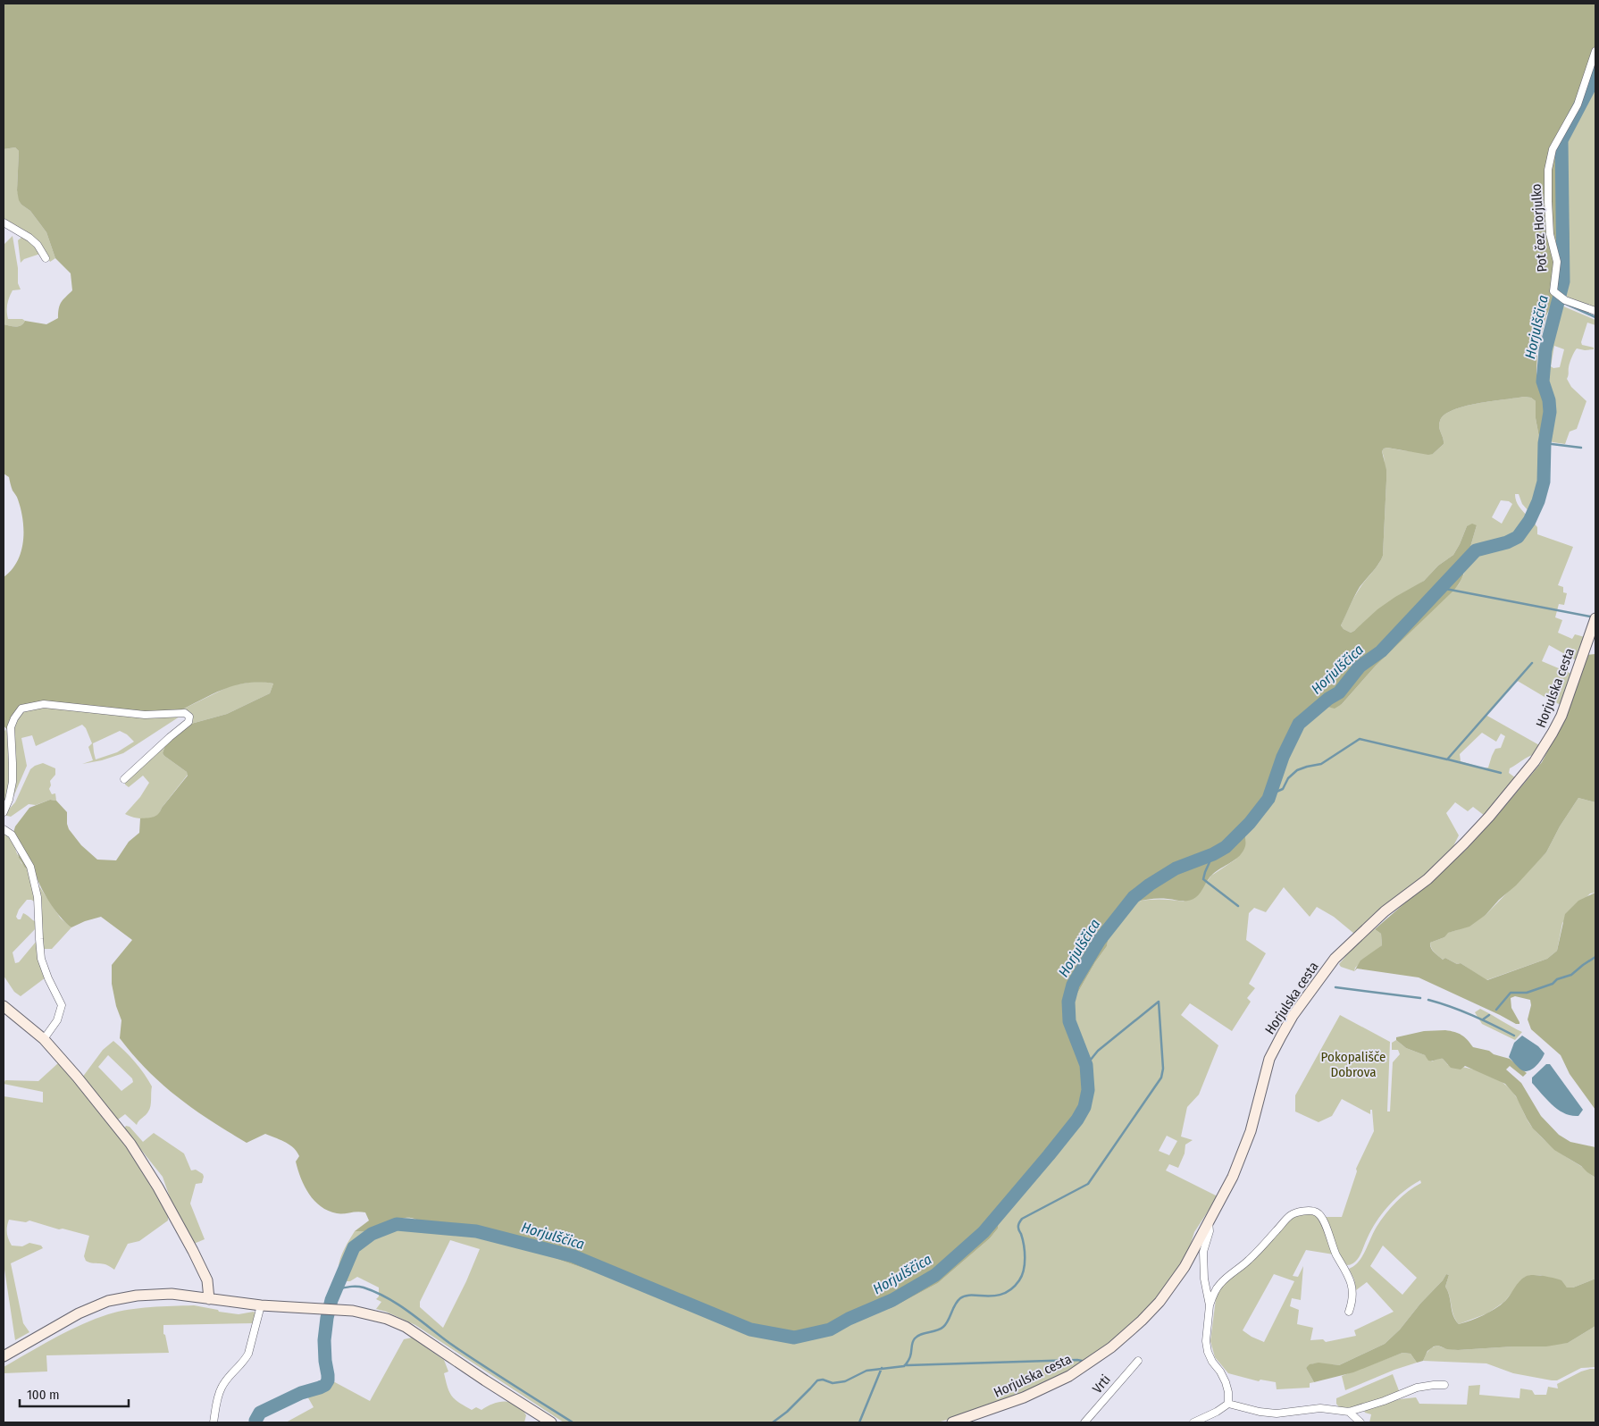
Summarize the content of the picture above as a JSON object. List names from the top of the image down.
{
  "streets": {
    "street": ["Pot čez Horjulko", "Horjulska cesta", "Vrti"]
  },
  "water": ["Horjulščica"],
  "parks": ["Pokopališče Dobrova"],
  "scale_bar": "100 m"
}
